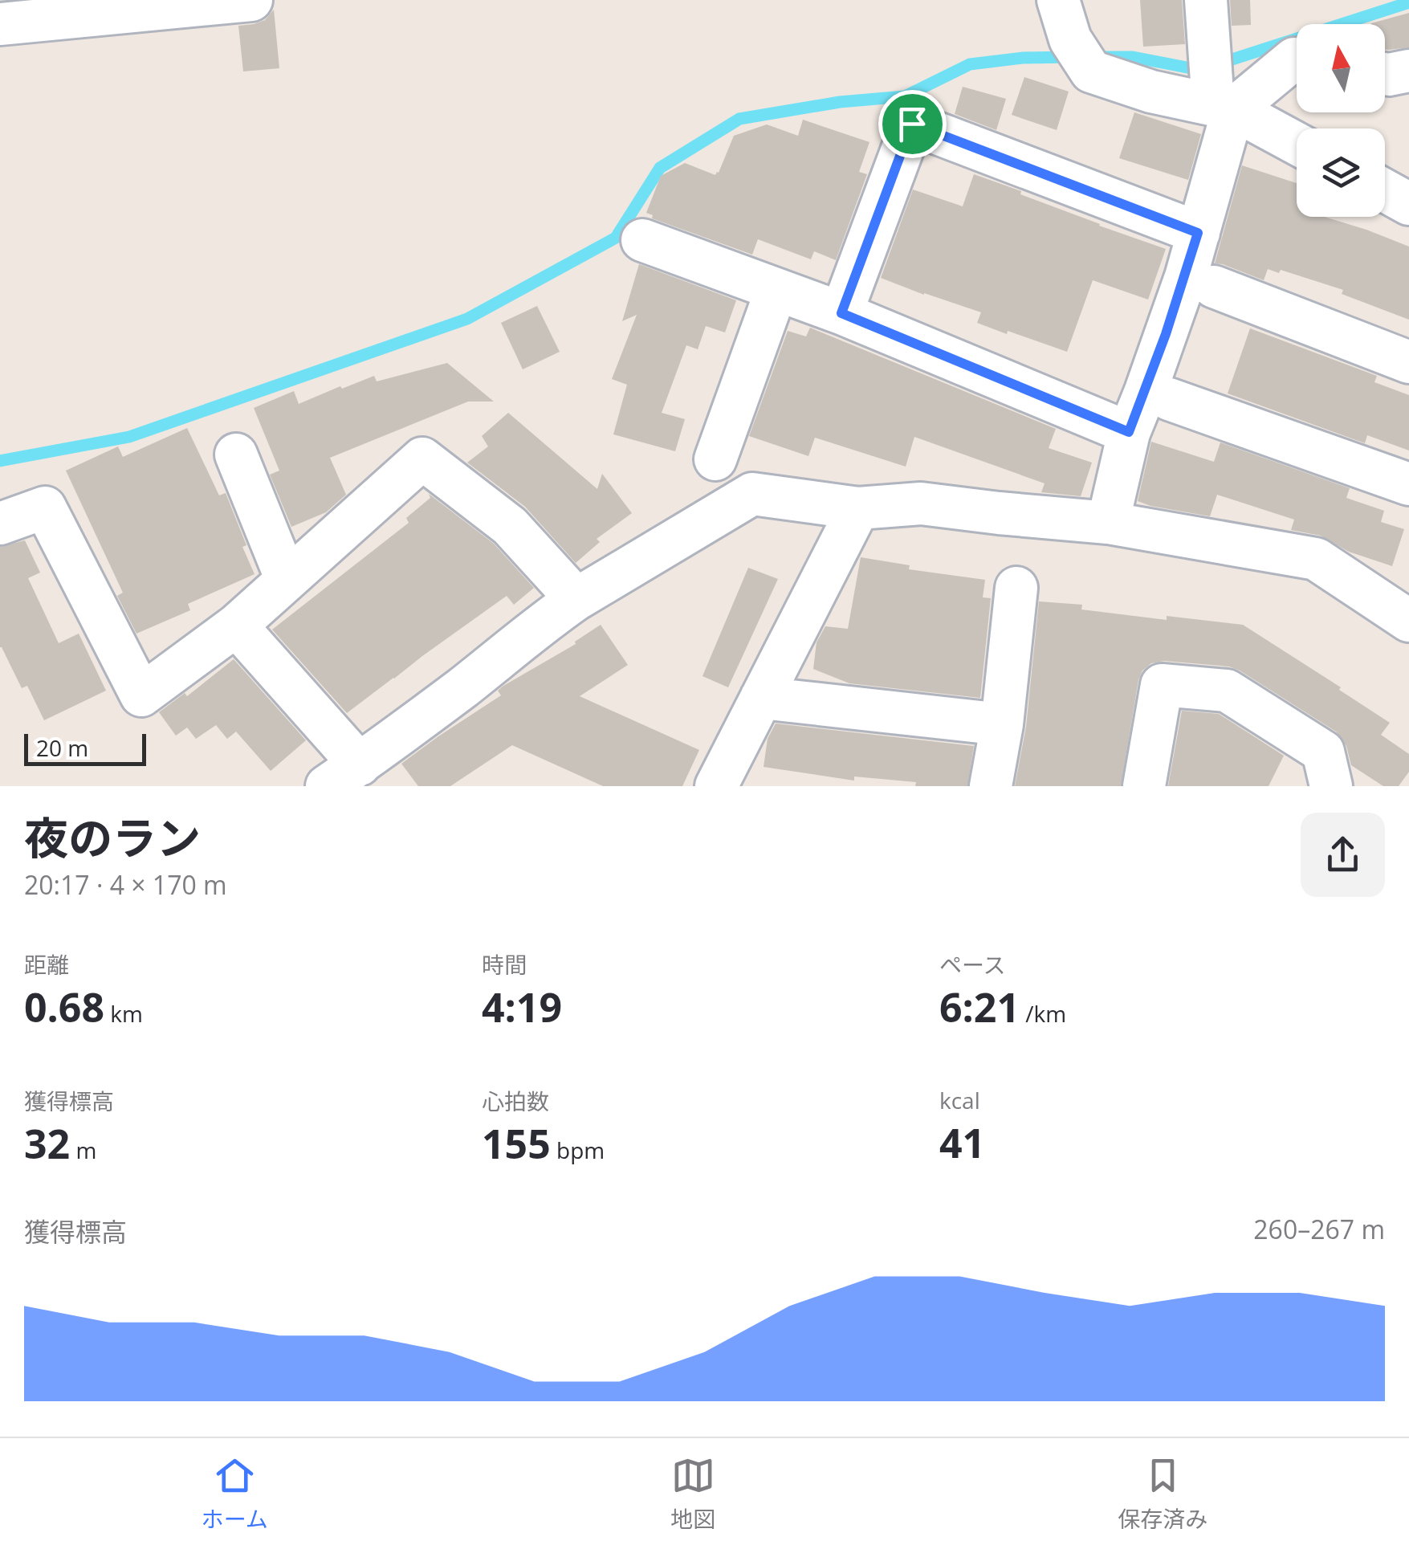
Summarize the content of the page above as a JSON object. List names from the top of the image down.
{
  "scale_bar": "20 m",
  "north": "top",
  "page": {
    "scale": "20 m",
    "heading": ["夜のラン", "20:17 · 4 × 170 m"],
    "stats": [
      ["距離", "0.68 km"],
      ["時間", "4:19"],
      ["ペース", "6:21 /km"],
      ["獲得標高", "32 m"],
      ["心拍数", "155 bpm"],
      ["kcal", "41"]
    ],
    "chart": ["獲得標高", "260–267 m"],
    "tabs": ["ホーム", "地図", "保存済み"]
  }
}
